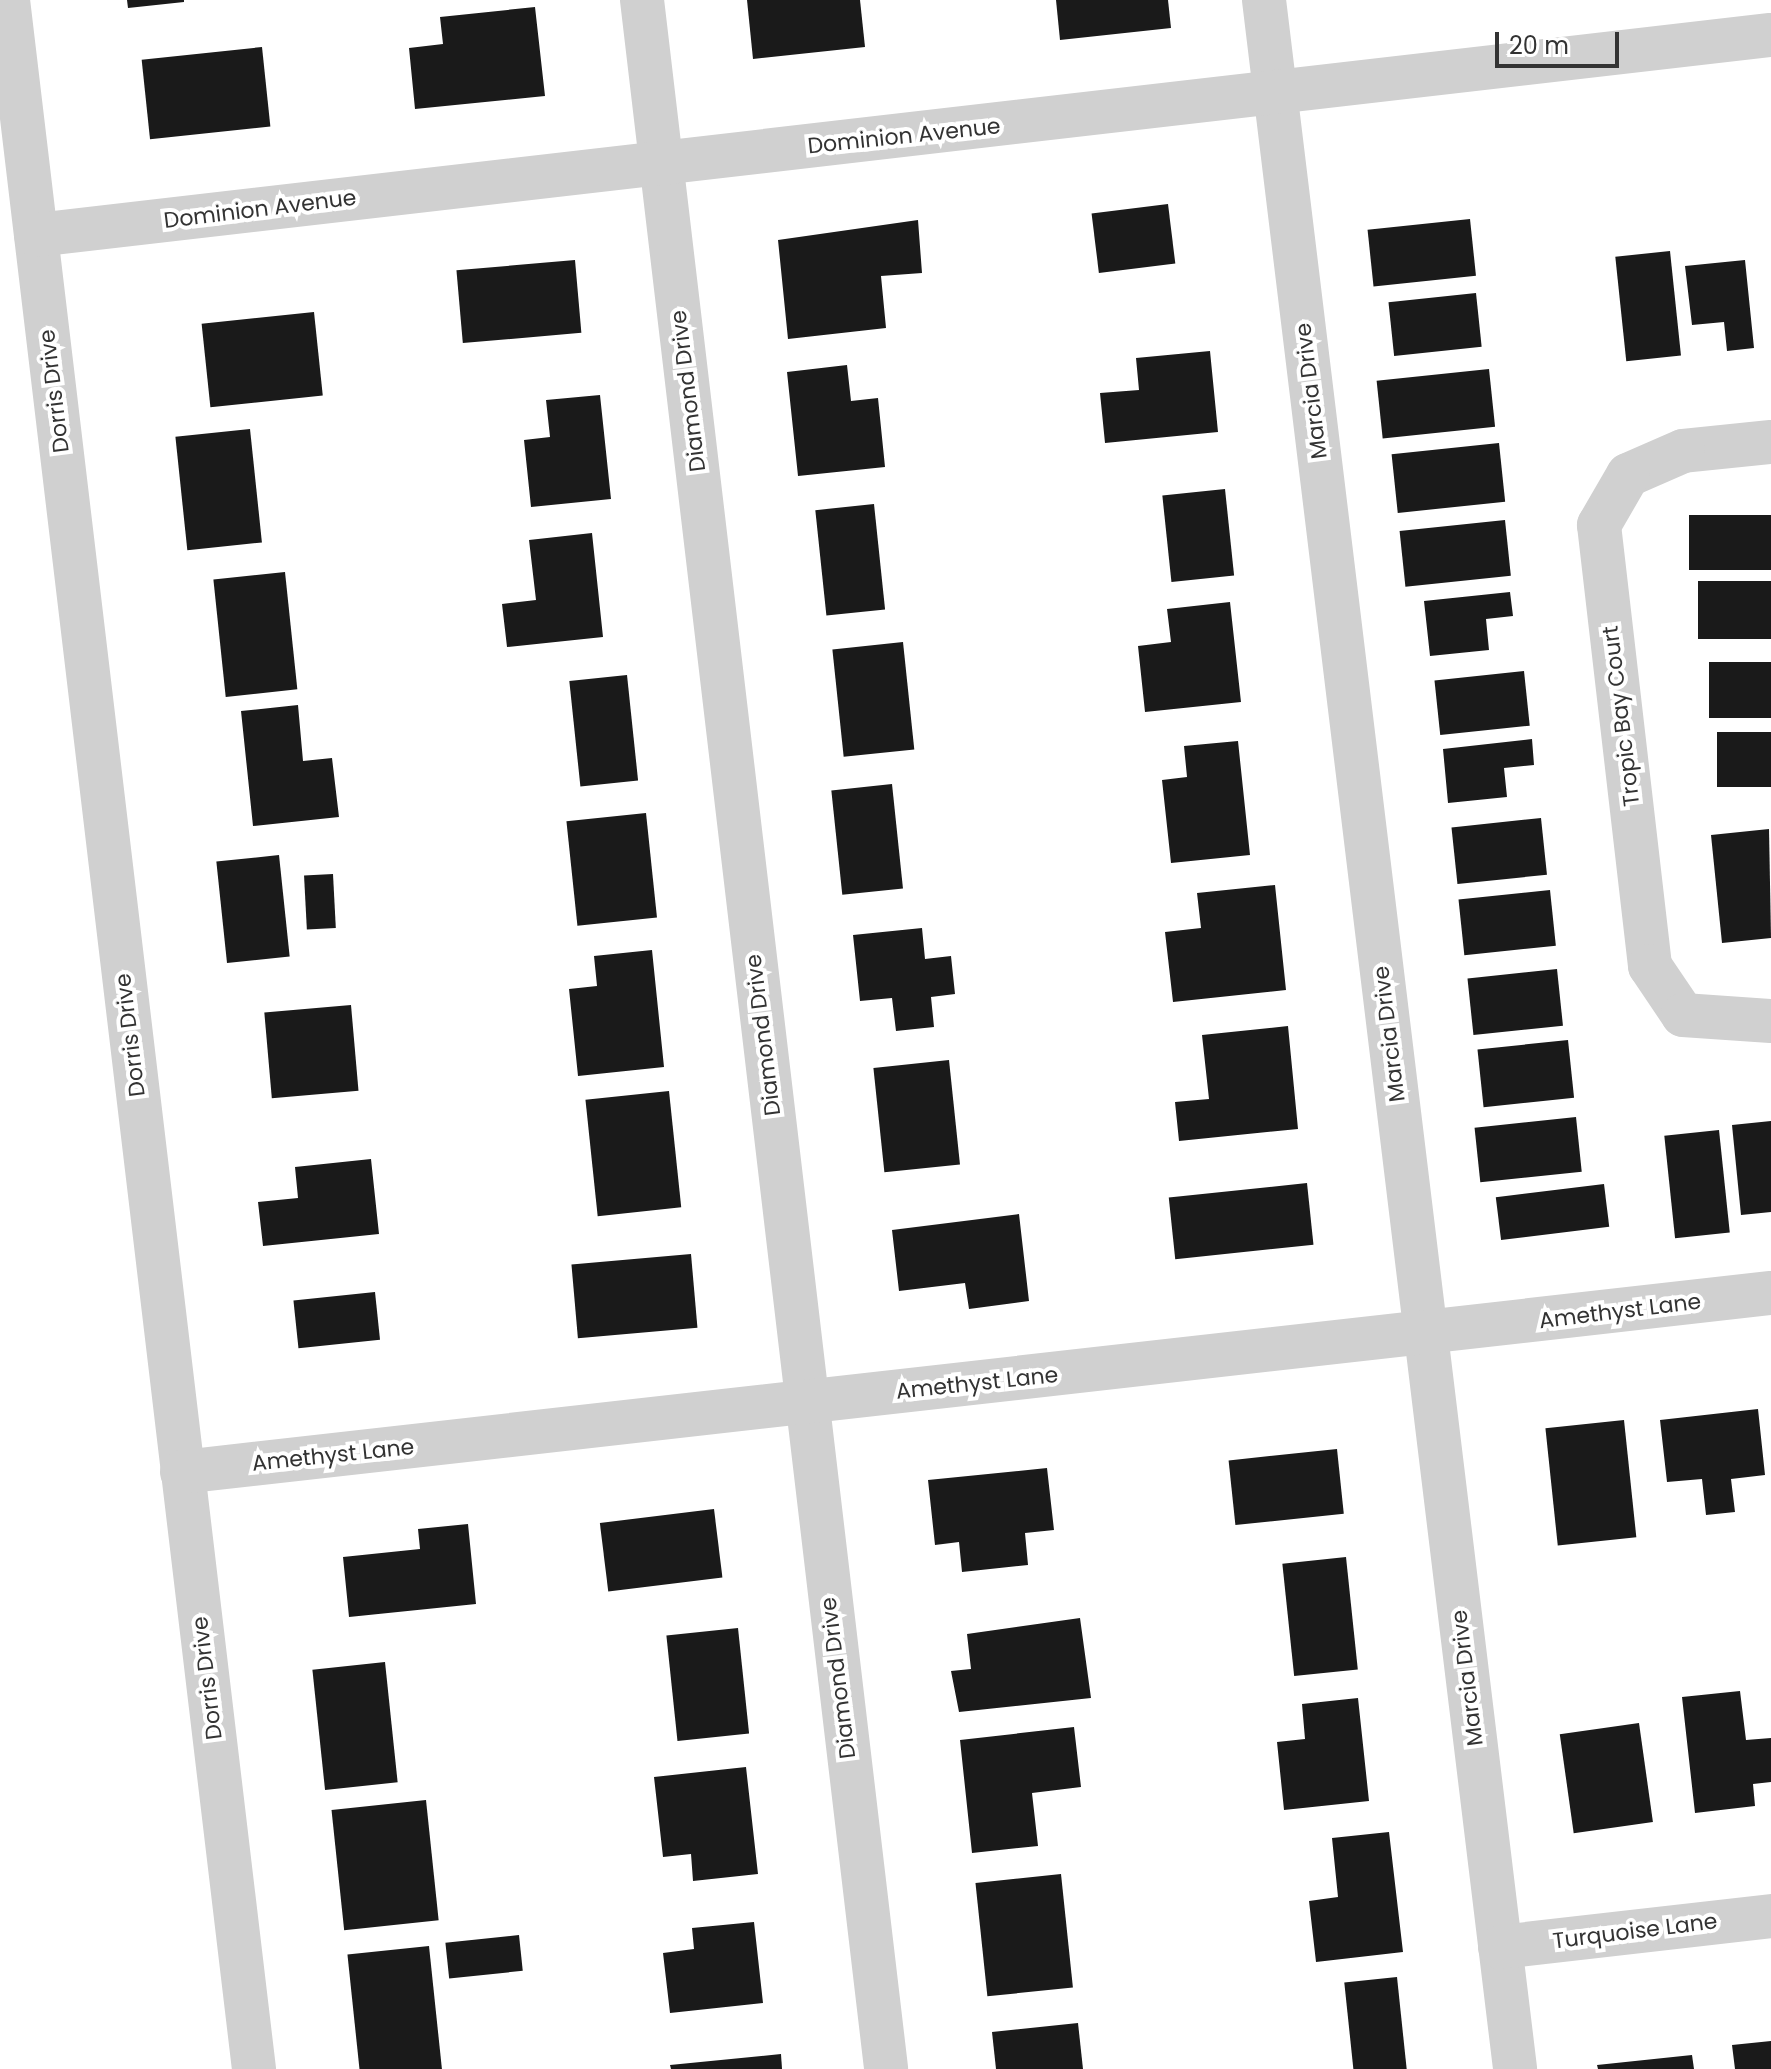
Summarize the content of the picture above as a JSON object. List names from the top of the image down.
{
  "streets": {
    "street": [
      "Dominion Avenue",
      "Dorris Drive",
      "Diamond Drive",
      "Marcia Drive",
      "Tropic Bay Court",
      "Amethyst Lane",
      "Turquoise Lane"
    ]
  },
  "crossings": [
    ["Dominion Avenue", "Dorris Drive"],
    ["Dominion Avenue", "Diamond Drive"],
    ["Dominion Avenue", "Marcia Drive"],
    ["Dorris Drive", "Amethyst Lane"],
    ["Diamond Drive", "Amethyst Lane"],
    ["Marcia Drive", "Amethyst Lane"],
    ["Marcia Drive", "Turquoise Lane"]
  ],
  "scale_bar": "20 m"
}
